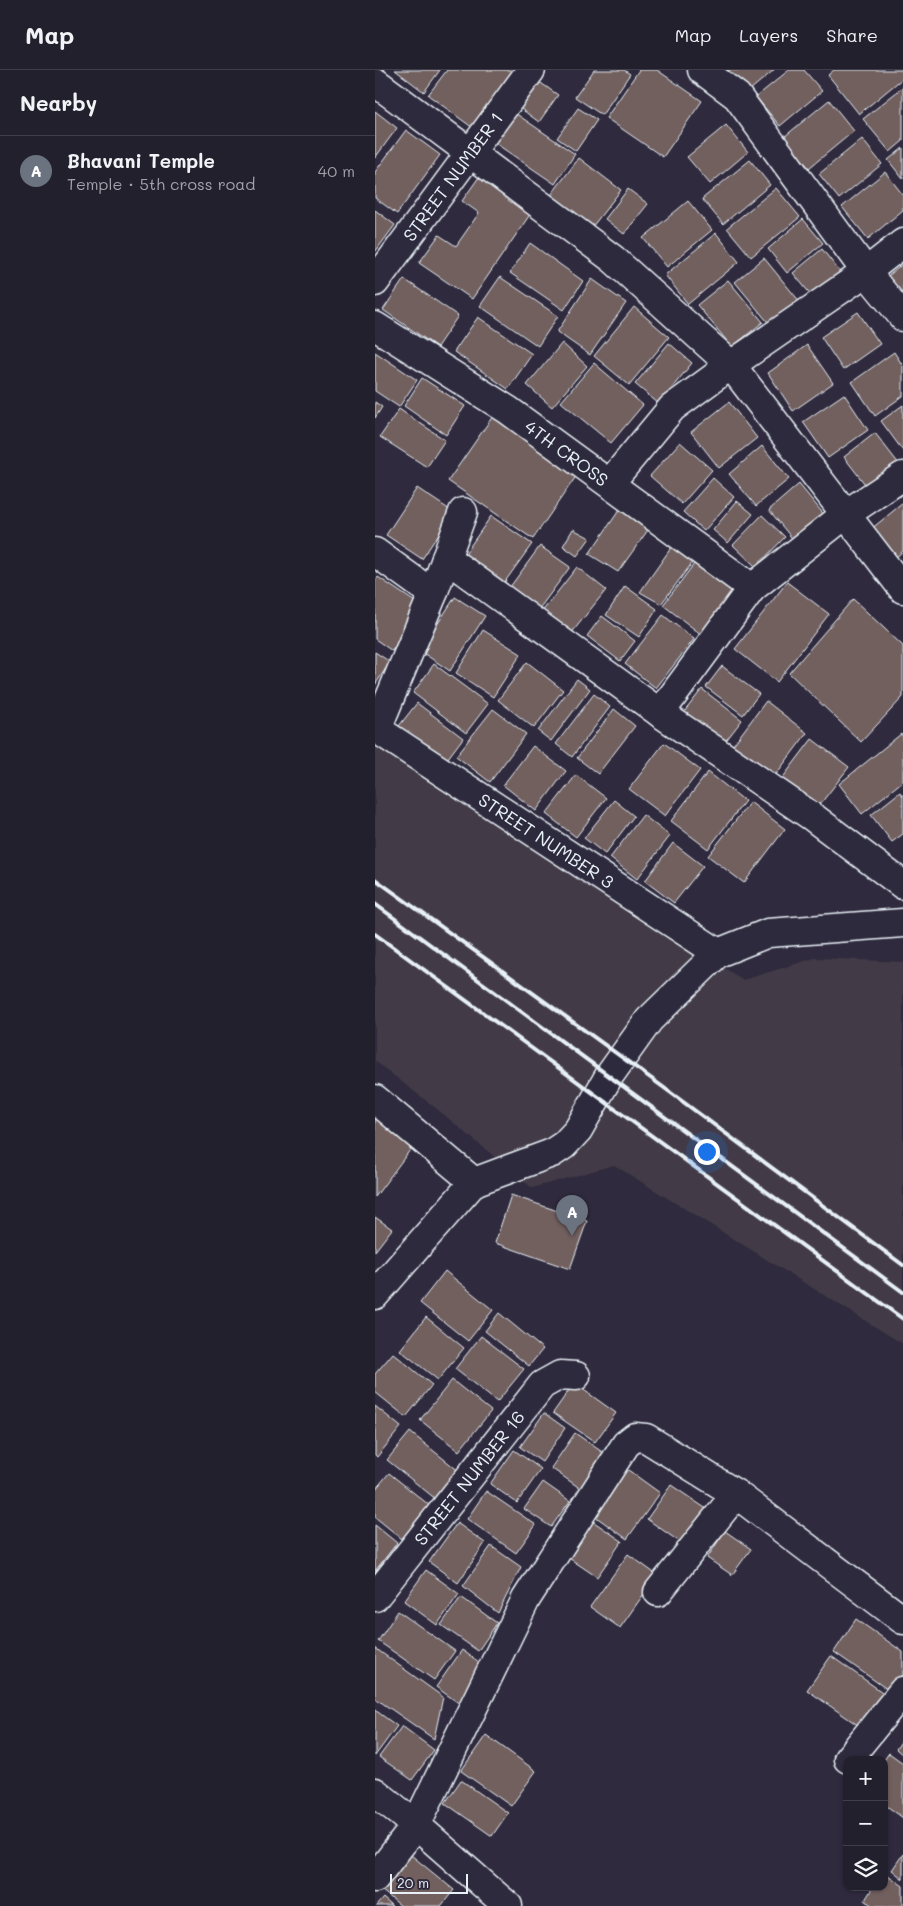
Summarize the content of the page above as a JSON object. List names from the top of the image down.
{
  "streets": {
    "street": [
      "STREET NUMBER 1",
      "4TH CROSS",
      "STREET NUMBER 3",
      "STREET NUMBER 16"
    ]
  },
  "scale_bar": "20 m",
  "page": {
    "header": "Map",
    "nav": ["Map", "Layers", "Share"],
    "heading": "Nearby",
    "list": [
      {
        "mark": "A",
        "name": "Bhavani Temple",
        "note": "Temple · 5th cross road",
        "value": "40 m"
      }
    ],
    "pins": "A",
    "map_buttons": ["+", "−"],
    "scale": "20 m"
  }
}
